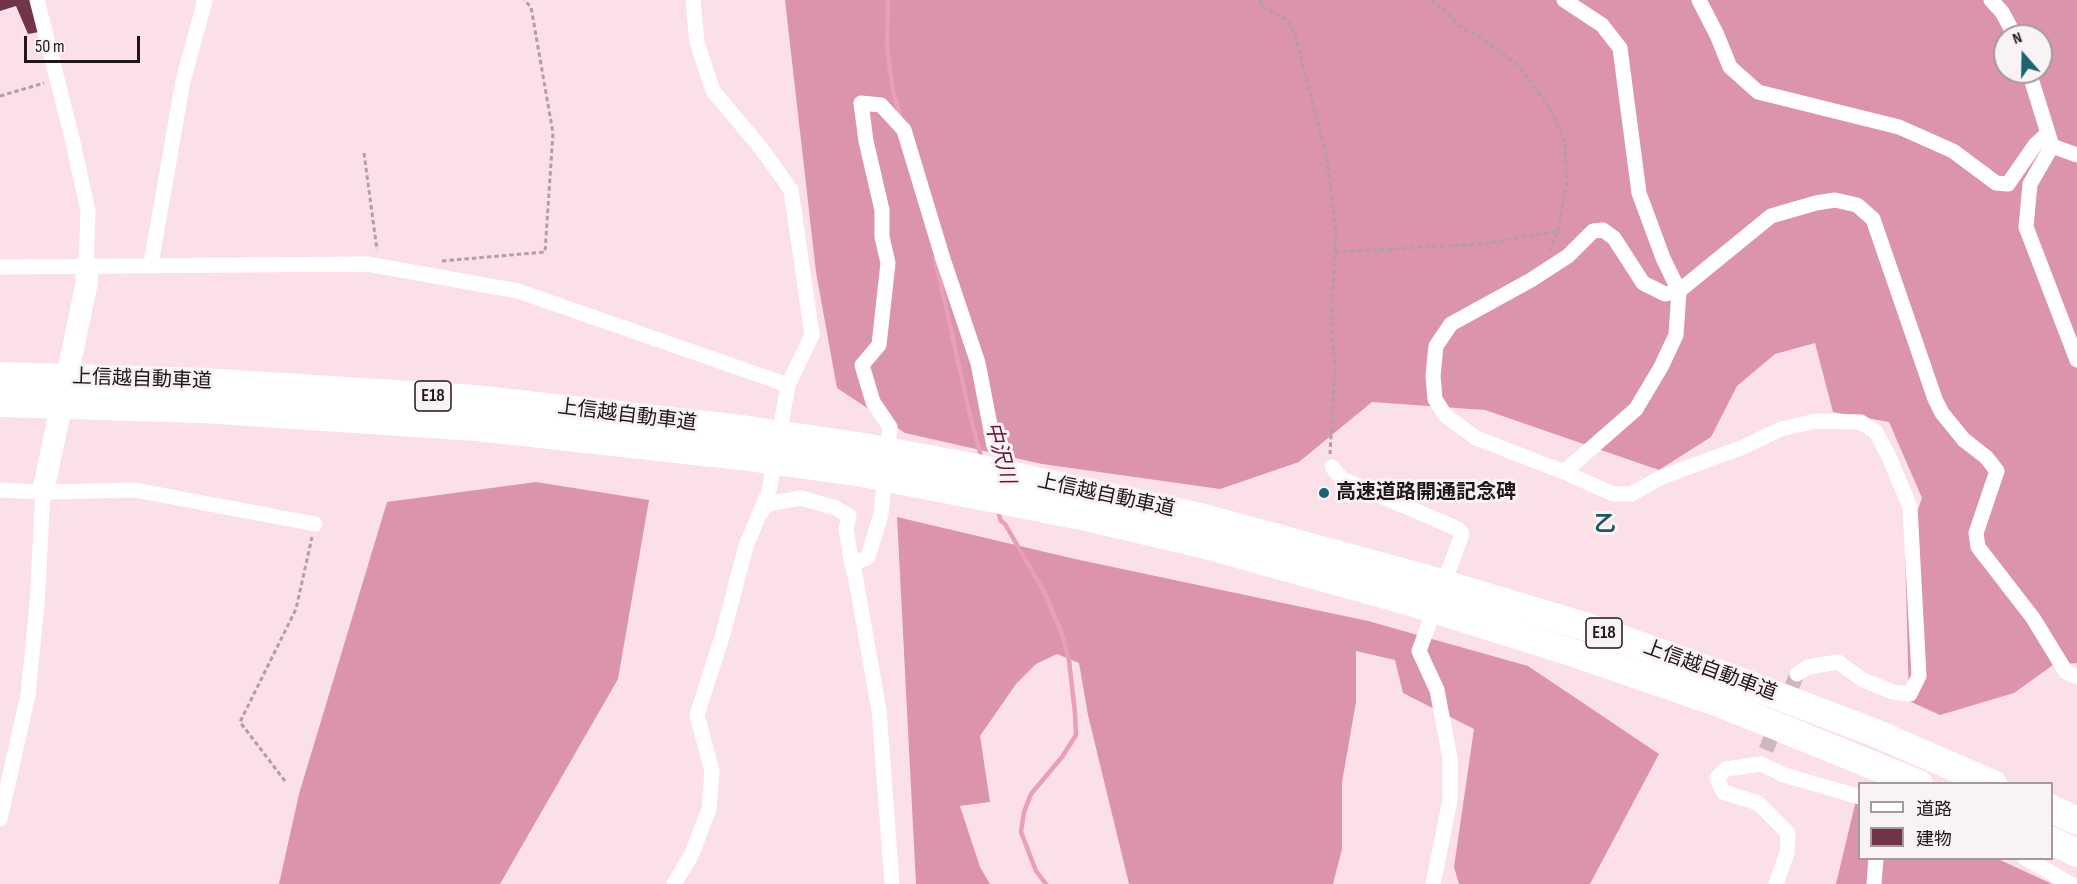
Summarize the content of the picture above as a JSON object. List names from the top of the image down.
{
  "streets": {
    "highway": ["上信越自動車道", "E18"]
  },
  "districts": ["乙"],
  "water": ["中沢川"],
  "places": ["高速道路開通記念碑"],
  "legend": ["道路", "建物"],
  "scale_bar": "50 m",
  "north": "top"
}
